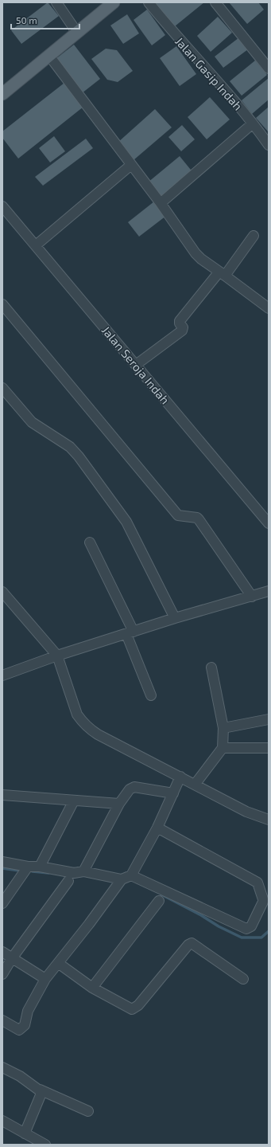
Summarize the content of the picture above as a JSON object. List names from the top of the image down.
{
  "streets": {
    "street": ["Jalan Gasip Indah", "Jalan Seroja Indah"]
  },
  "scale_bar": "50 m"
}
